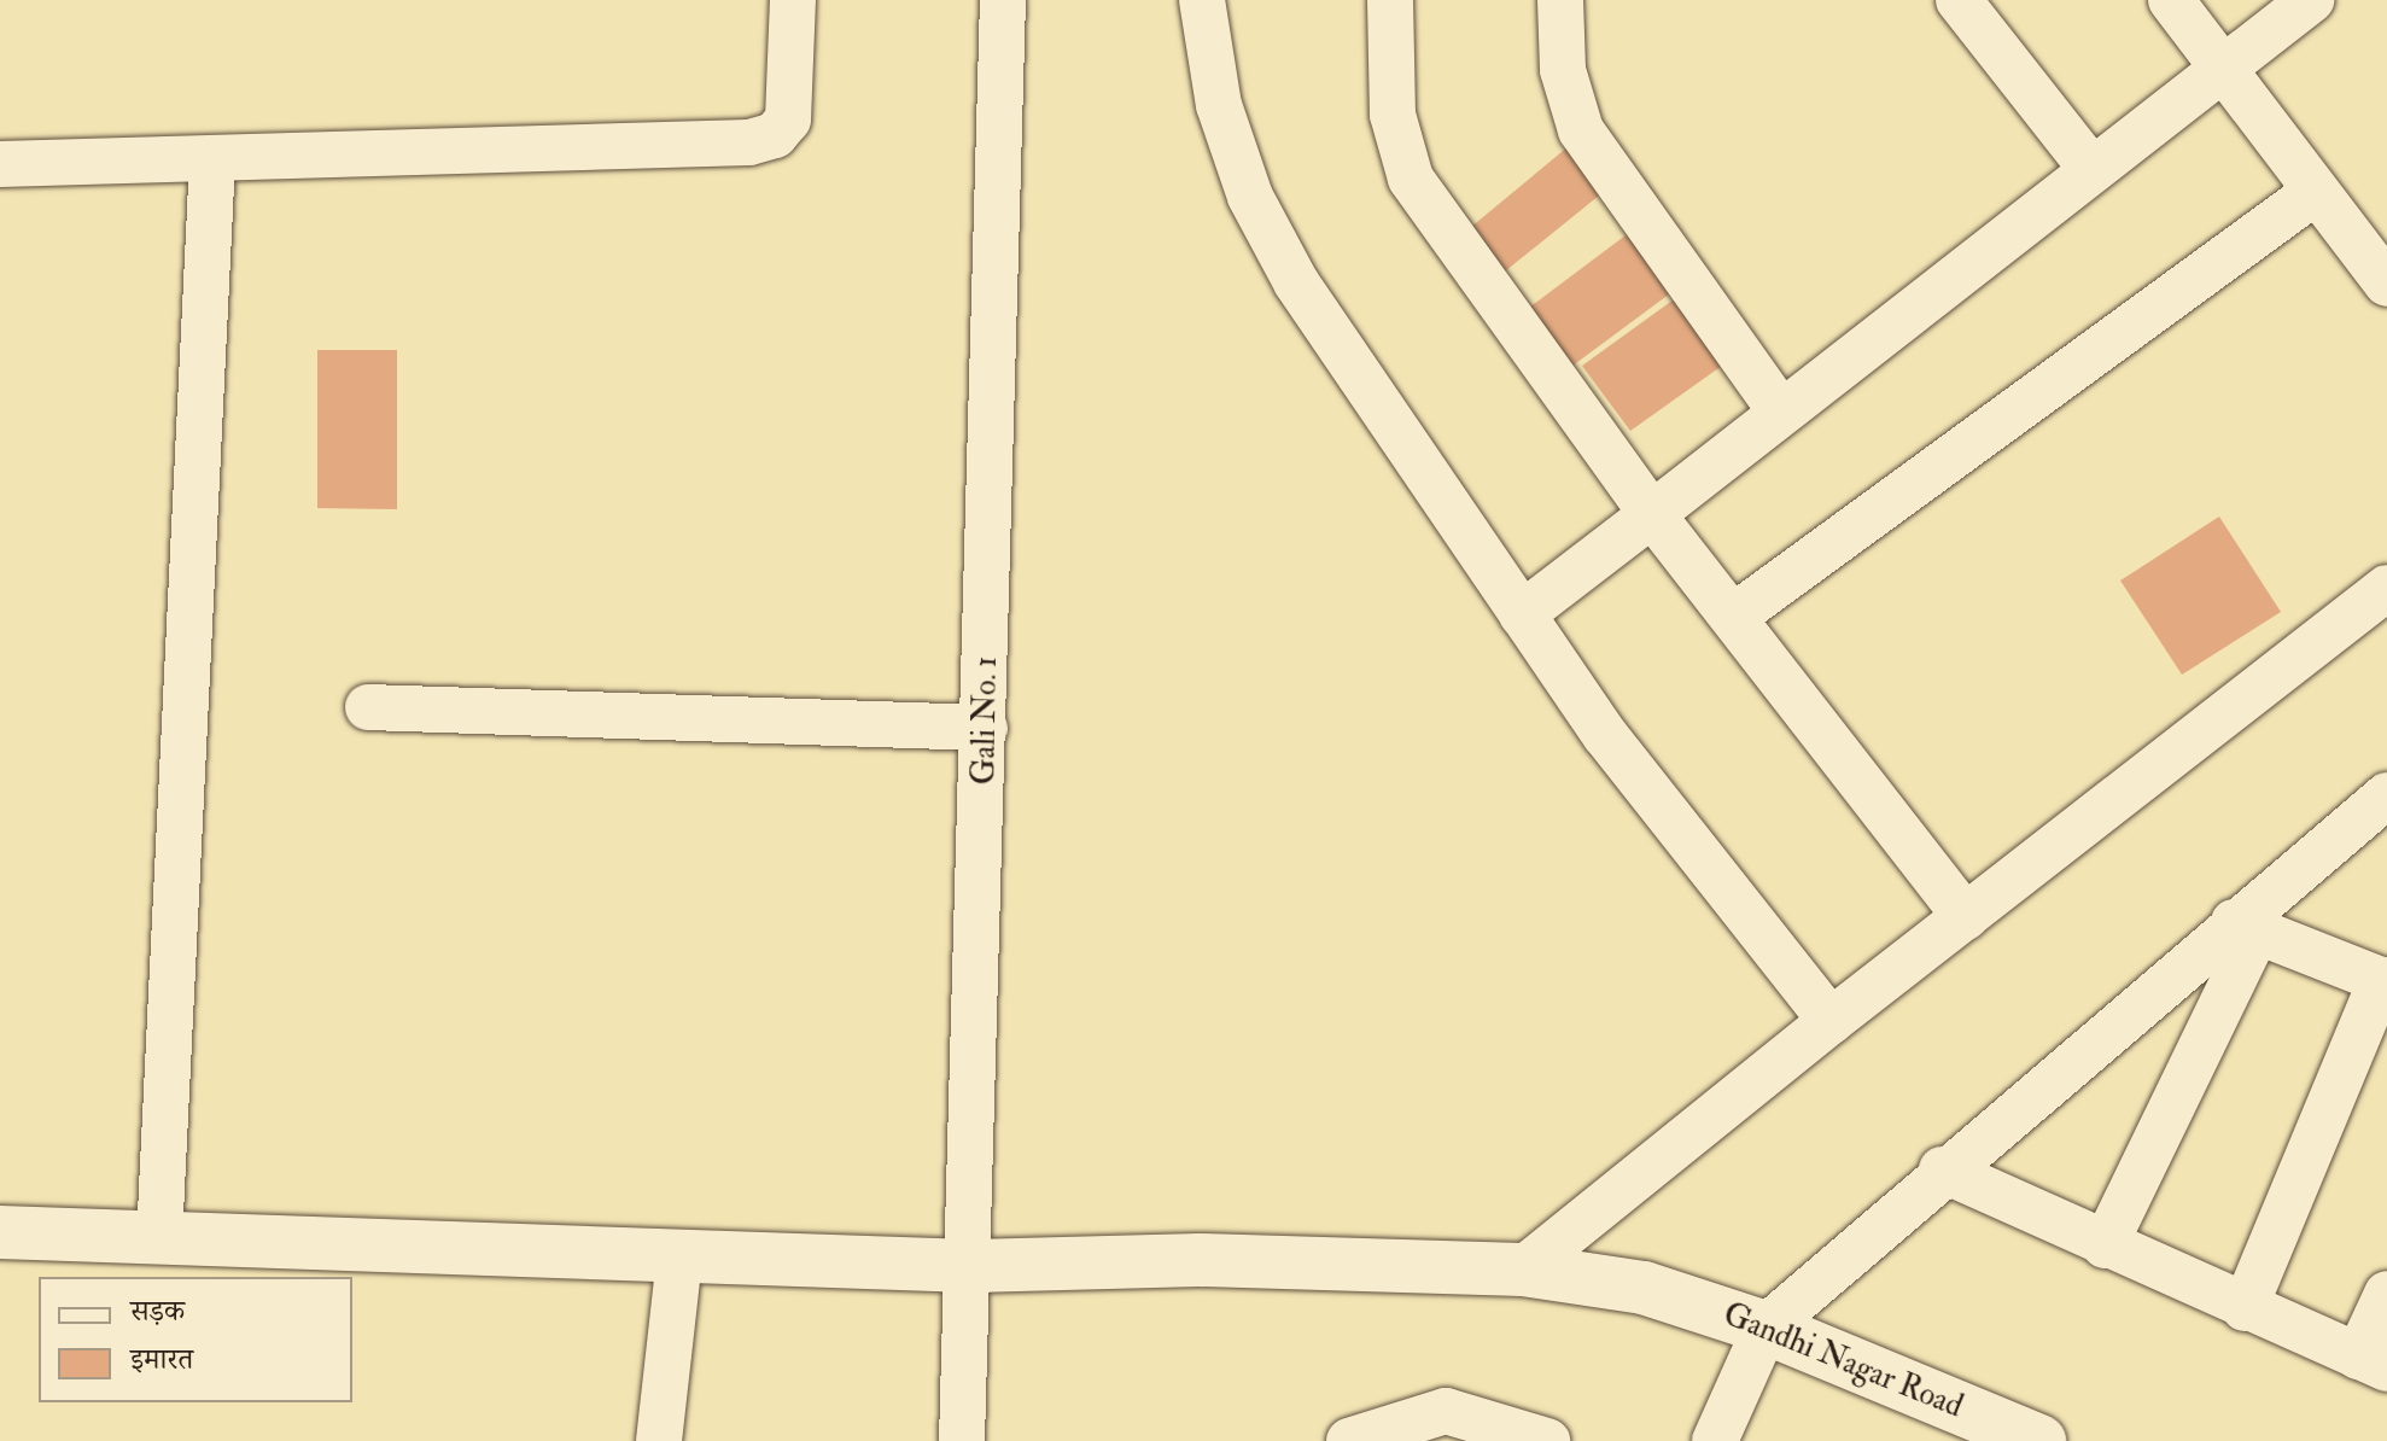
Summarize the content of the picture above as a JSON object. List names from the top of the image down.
{
  "streets": {
    "street": ["Gali No. 1", "Gandhi Nagar Road"]
  },
  "crossings": [
    ["Gali No. 1", "Gandhi Nagar Road"]
  ],
  "legend": ["सड़क", "इमारत"]
}
